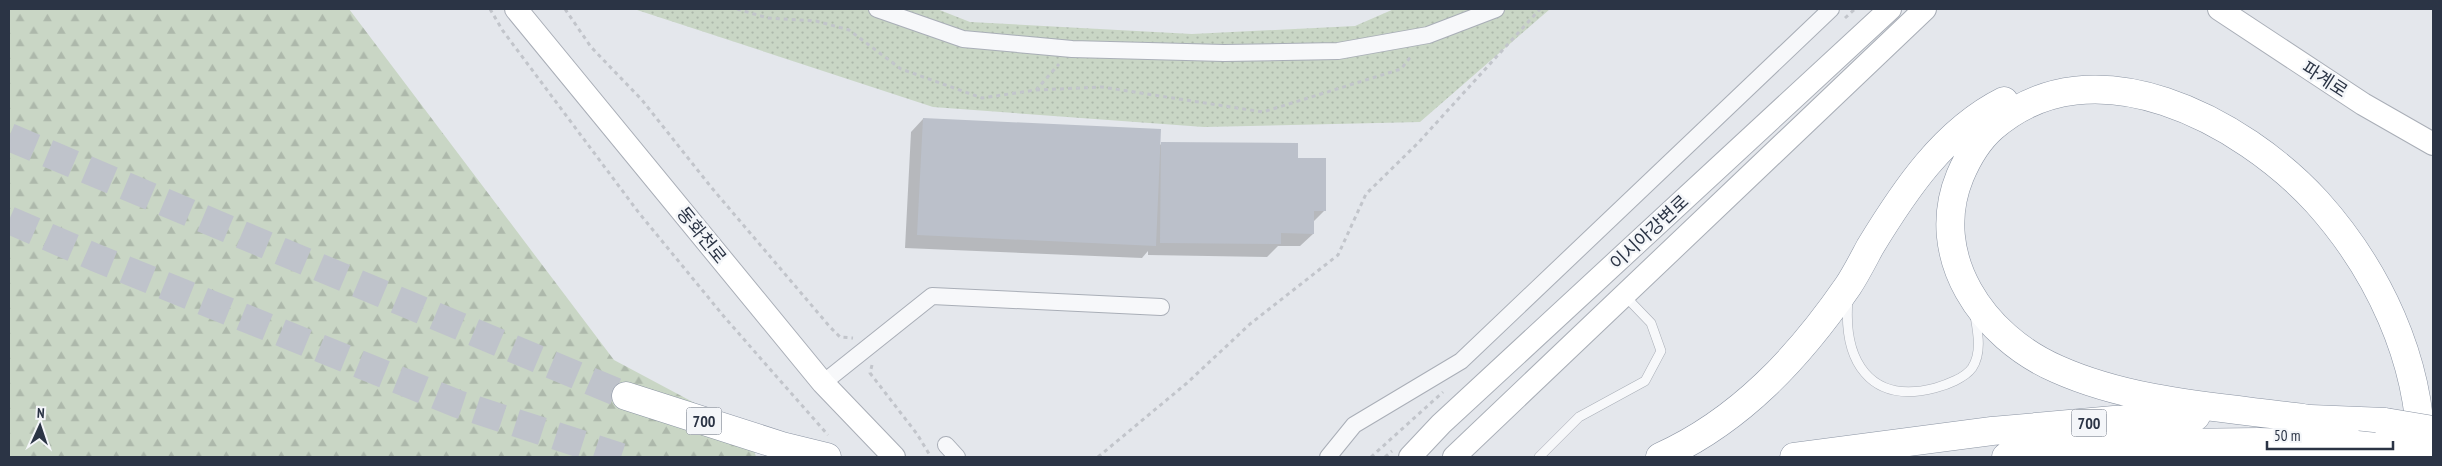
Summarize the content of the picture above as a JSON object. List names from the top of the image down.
{
  "streets": {
    "highway": ["700"],
    "main road": ["파계로", "이시아강변로", "동화천로"]
  },
  "scale_bar": "50 m",
  "north": "top"
}
